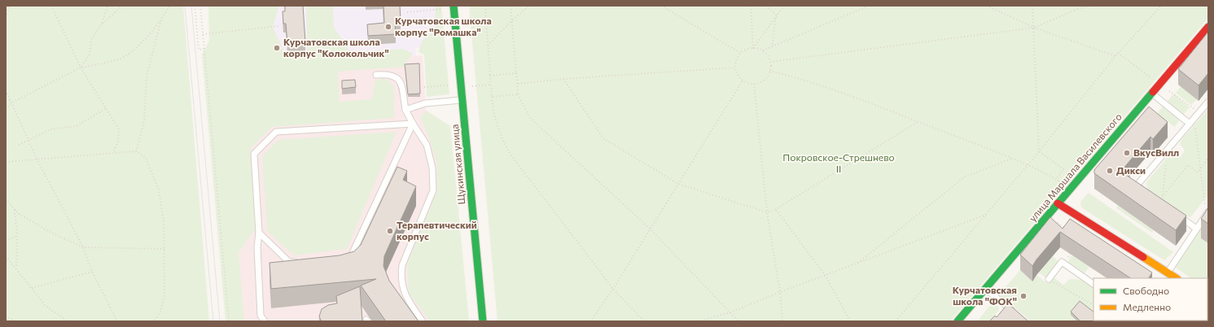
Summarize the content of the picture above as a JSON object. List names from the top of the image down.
{
  "streets": {
    "main road": ["Щукинская улица", "улица Маршала Василевского"]
  },
  "parks": ["Покровское-Стрешнево II"],
  "places": [
    "Курчатовская школа корпус \"Ромашка\"",
    "Курчатовская школа корпус \"Колокольчик\"",
    "ВкусВилл",
    "Дикси",
    "Терапевтический корпус",
    "Курчатовская школа \"ФОК\""
  ],
  "legend": ["Свободно", "Медленно"]
}
